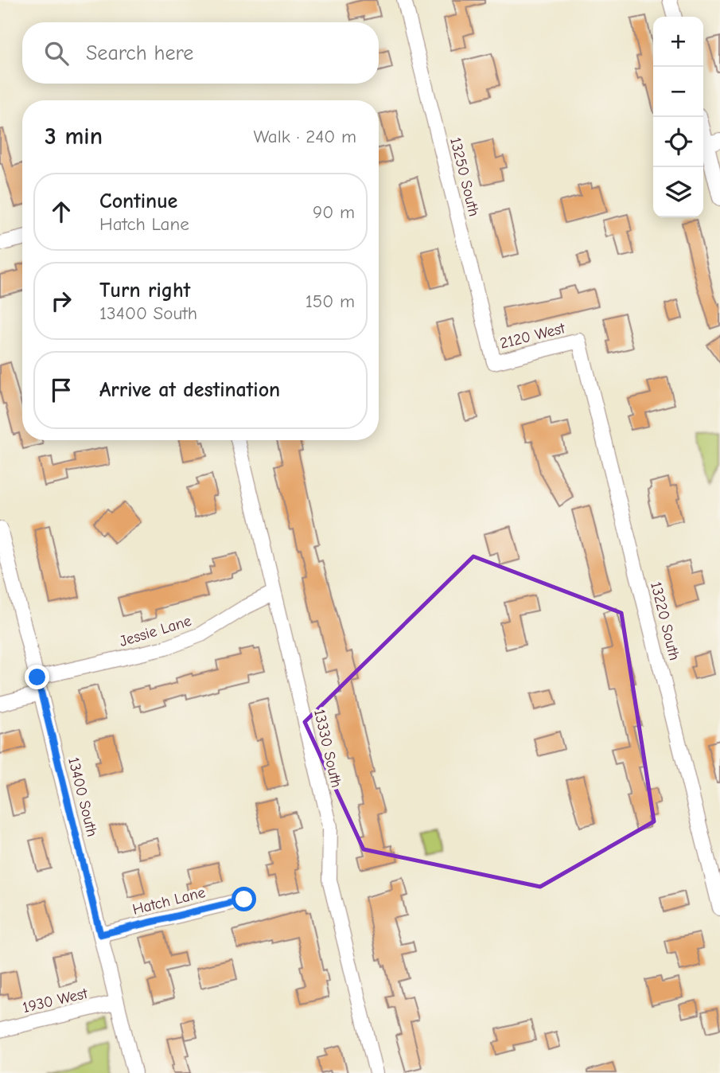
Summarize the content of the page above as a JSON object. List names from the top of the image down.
{
  "streets": {
    "street": [
      "13250 South",
      "2120 West",
      "13220 South",
      "Jessie Lane",
      "13330 South",
      "13400 South",
      "Hatch Lane",
      "1930 West"
    ]
  },
  "crossings": [
    ["13250 South", "2120 West"],
    ["2120 West", "13220 South"],
    ["Jessie Lane", "13330 South"],
    ["Jessie Lane", "13400 South"],
    ["13400 South", "Hatch Lane"],
    ["13400 South", "1930 West"]
  ],
  "page": {
    "map_buttons": ["+", "−"],
    "search": "Search here",
    "heading": ["3 min", "Walk · 240 m"],
    "list": [
      ["Continue", "Hatch Lane", "90 m"],
      ["Turn right", "13400 South", "150 m"],
      "Arrive at destination"
    ]
  }
}
